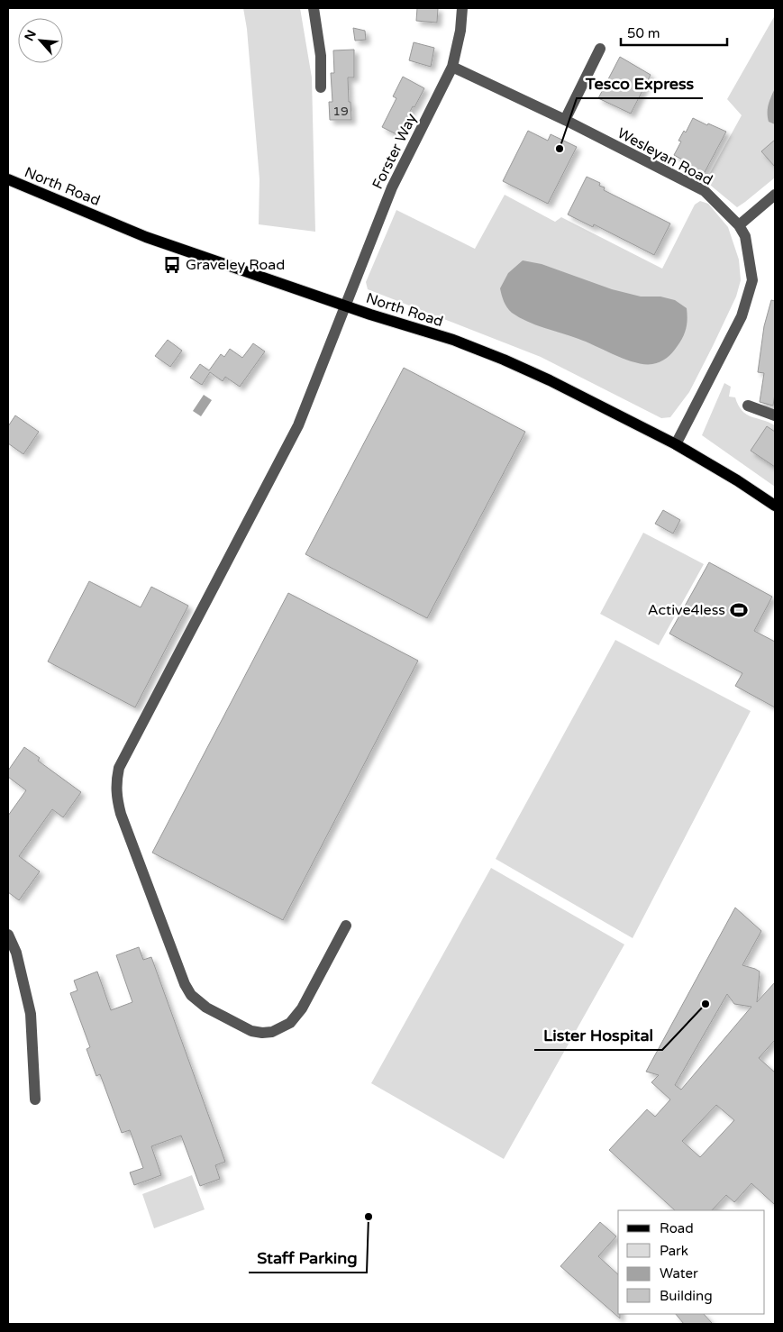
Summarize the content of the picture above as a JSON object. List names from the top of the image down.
{
  "streets": {
    "main road": ["North Road"],
    "street": ["Forster Way", "Wesleyan Road"]
  },
  "crossings": [
    ["Forster Way", "Wesleyan Road"],
    ["Forster Way", "North Road"],
    ["Wesleyan Road", "North Road"]
  ],
  "places": {
    "other": ["Tesco Express", "Lister Hospital", "Staff Parking"],
    "bus stop": ["Graveley Road"],
    "sports": ["Active4less"]
  },
  "house_numbers": ["19"],
  "legend": [
    "Road",
    "Park",
    "Water",
    "Building"
  ],
  "scale_bar": "50 m",
  "north": "top left"
}
